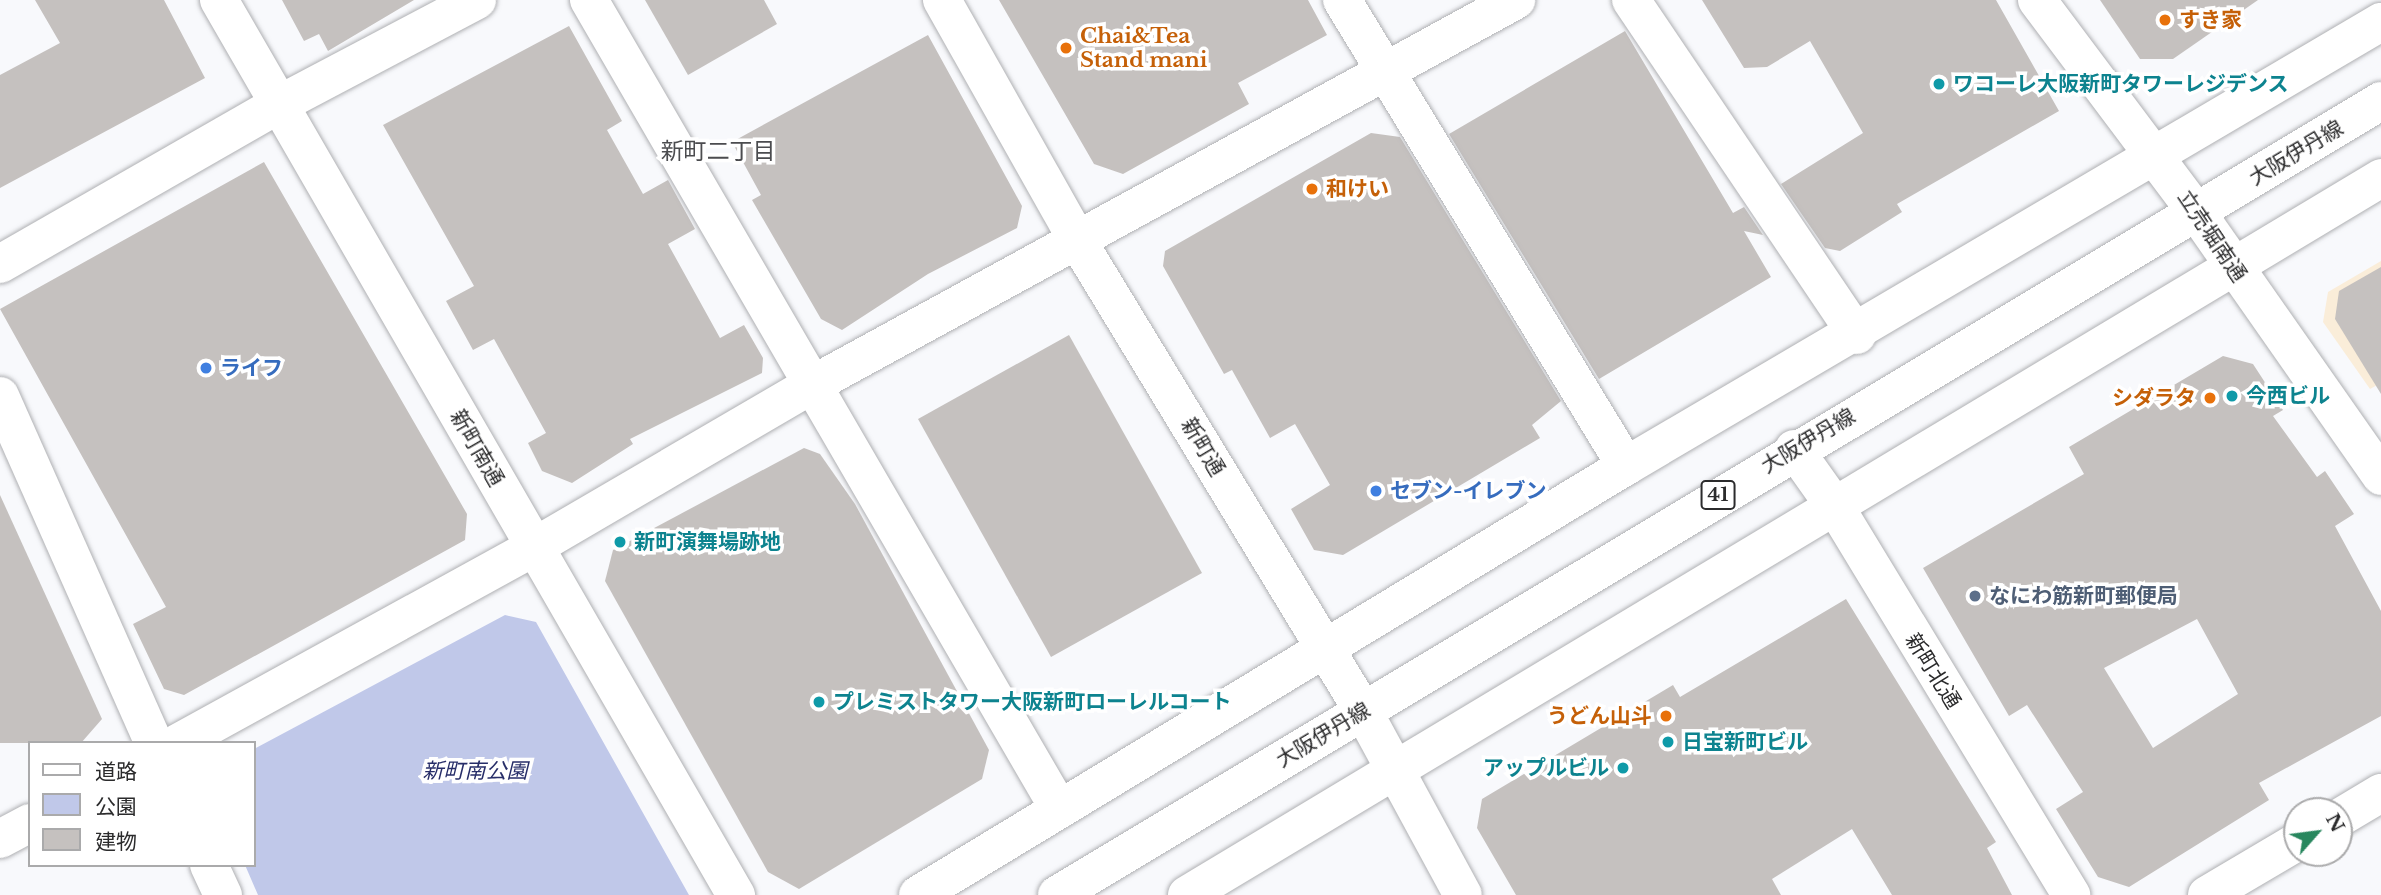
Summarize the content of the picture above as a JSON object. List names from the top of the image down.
{
  "streets": {
    "street": [
      "大阪伊丹線",
      "立売堀南通",
      "新町通",
      "新町南通",
      "41",
      "新町北通"
    ]
  },
  "crossings": [
    ["大阪伊丹線", "立売堀南通"],
    ["大阪伊丹線", "新町通"],
    ["大阪伊丹線", "新町北通"]
  ],
  "districts": ["新町二丁目"],
  "parks": ["新町南公園"],
  "places": [
    "すき家",
    "Chai&Tea Stand mani",
    "ワコーレ大阪新町タワーレジデンス",
    "和けい",
    "ライフ",
    "今西ビル",
    "シダラタ",
    "セブン-イレブン",
    "新町演舞場跡地",
    "なにわ筋新町郵便局",
    "プレミストタワー大阪新町ローレルコート",
    "うどん山斗",
    "日宝新町ビル",
    "アップルビル"
  ],
  "legend": ["道路", "公園", "建物"],
  "north": "top right"
}
